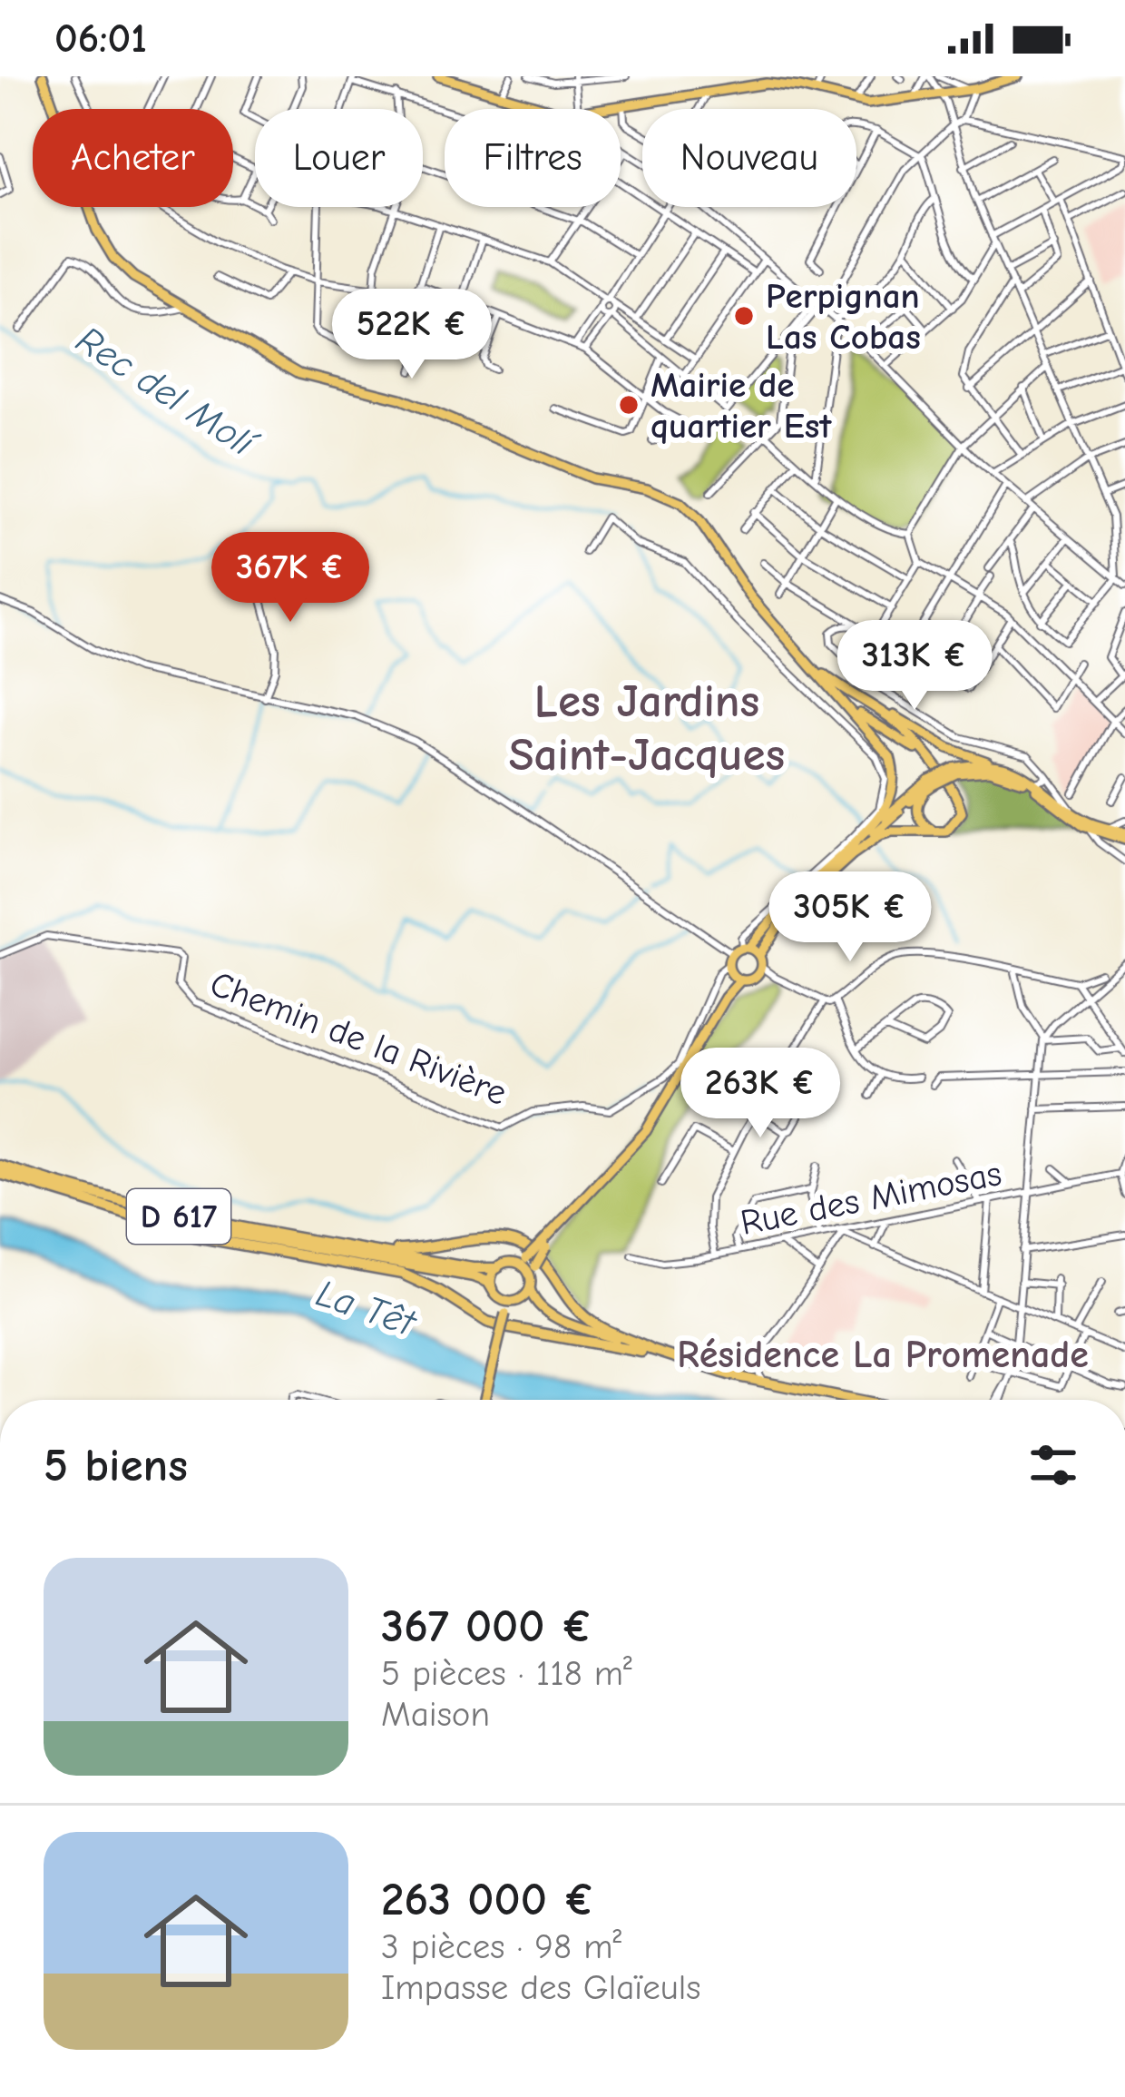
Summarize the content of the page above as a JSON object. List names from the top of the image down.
{
  "streets": {
    "highway": ["D 617"],
    "street": ["Chemin de la Rivière", "Rue des Mimosas"]
  },
  "districts": ["Les Jardins Saint-Jacques", "Résidence La Promenade"],
  "water": ["Rec del Molí", "La Têt"],
  "places": ["Perpignan Las Cobas", "Mairie de quartier Est"],
  "page": {
    "status": "06:01",
    "chip": [
      "Acheter",
      "Louer",
      "Filtres",
      "Nouveau"
    ],
    "price": [
      "522K €",
      "367K €",
      "313K €",
      "305K €",
      "263K €"
    ],
    "heading": "5 biens",
    "list": [
      {
        "name": "367 000 €",
        "note": "5 pièces · 118 m² · Maison"
      },
      {
        "name": "263 000 €",
        "note": "3 pièces · 98 m² · Impasse des Glaïeuls"
      }
    ]
  }
}
